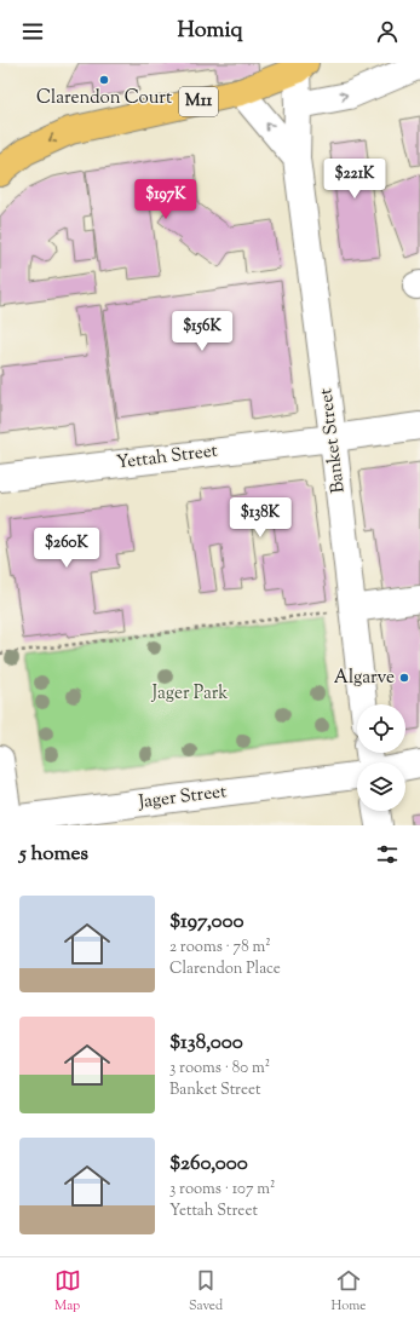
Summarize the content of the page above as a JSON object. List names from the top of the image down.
{
  "streets": {
    "main road": ["M11"],
    "street": ["Banket Street", "Yettah Street", "Jager Street"]
  },
  "crossings": [
    ["M11", "Banket Street"],
    ["Banket Street", "Yettah Street"]
  ],
  "parks": ["Jager Park"],
  "places": ["Clarendon Court", "Algarve"],
  "page": {
    "header": "Homiq",
    "price": [
      "$221K",
      "$197K",
      "$156K",
      "$138K",
      "$260K"
    ],
    "heading": "5 homes",
    "list": [
      {
        "name": "$197,000",
        "note": "2 rooms · 78 m² · Clarendon Place"
      },
      {
        "name": "$138,000",
        "note": "3 rooms · 80 m² · Banket Street"
      },
      {
        "name": "$260,000",
        "note": "3 rooms · 107 m² · Yettah Street"
      }
    ],
    "tabs": ["Map", "Saved", "Home"]
  }
}
